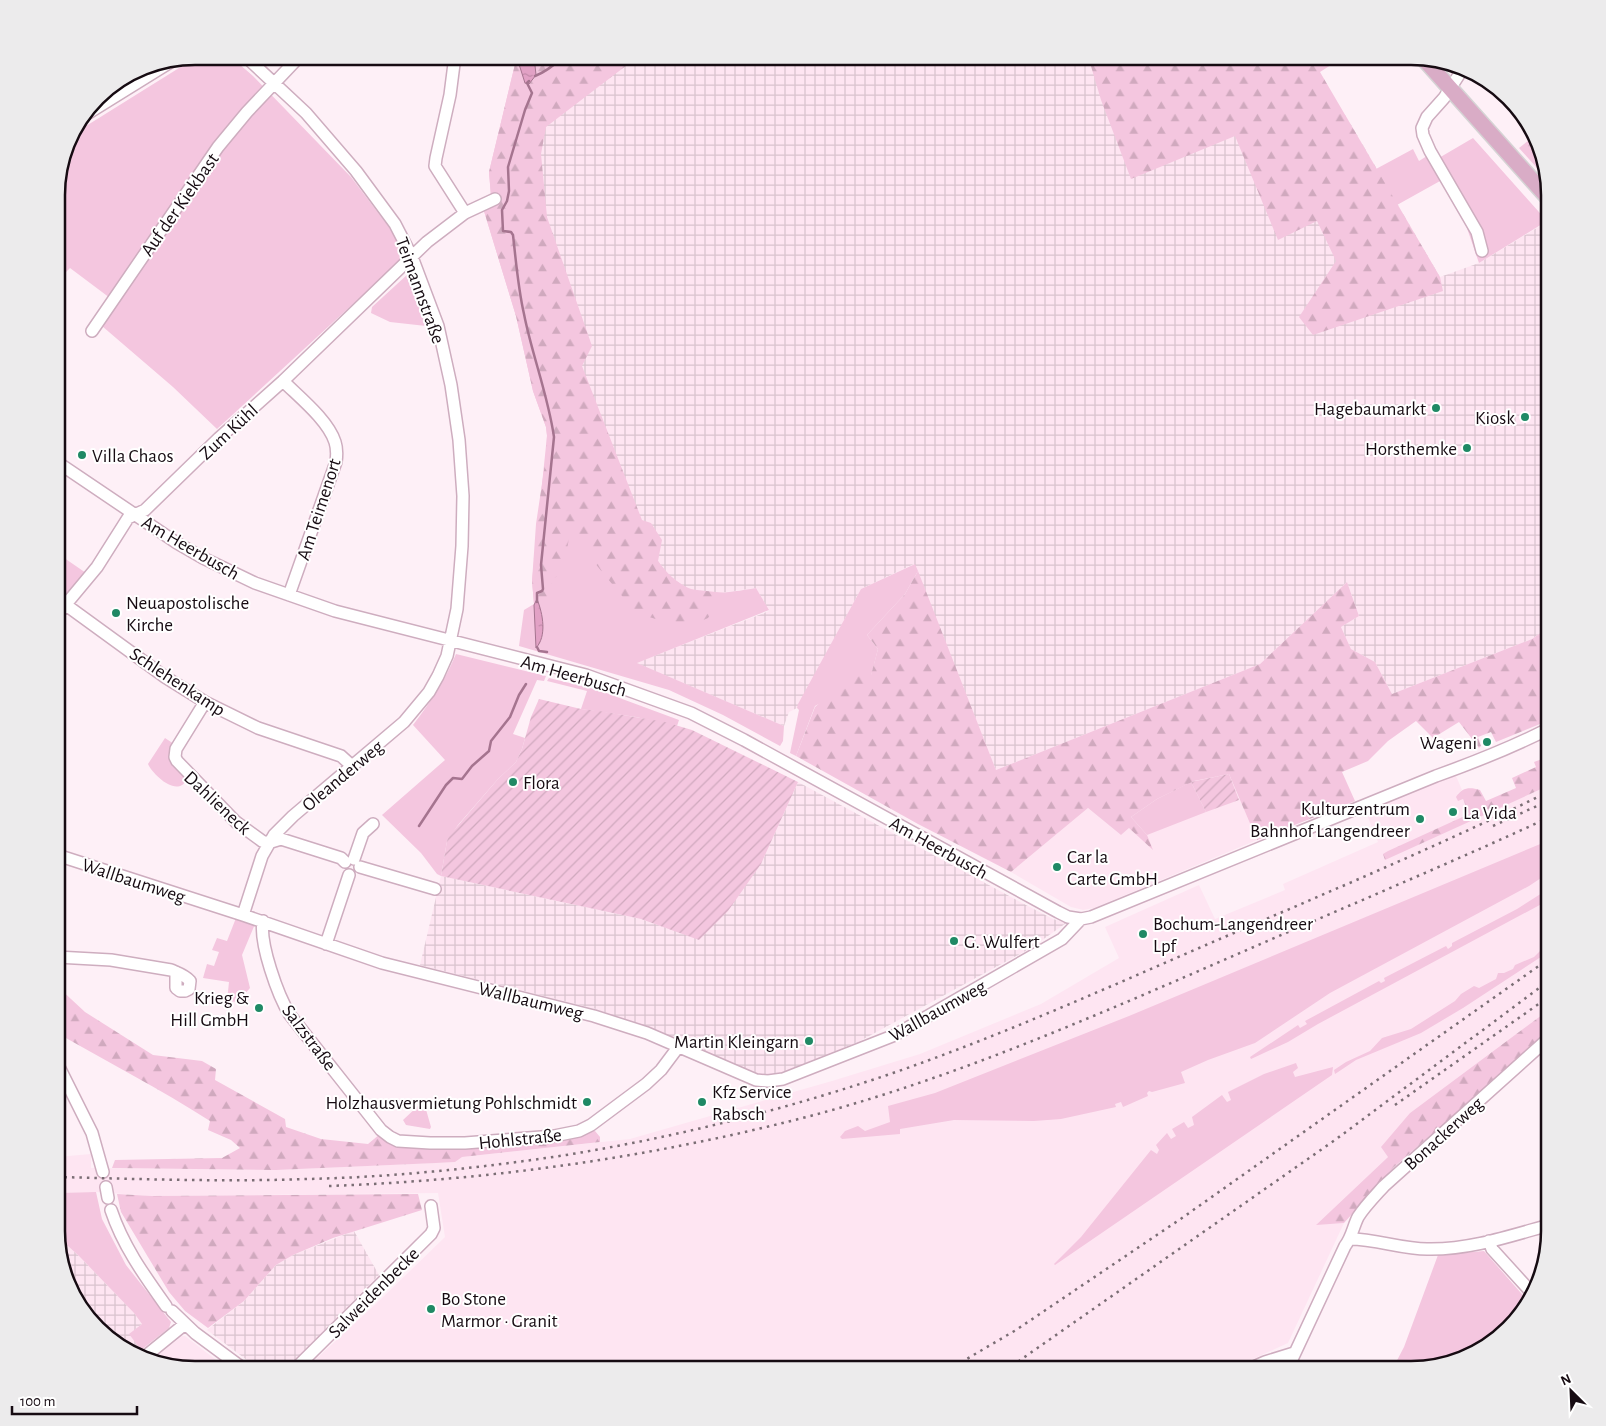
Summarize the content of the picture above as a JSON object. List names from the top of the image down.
{
  "streets": {
    "street": [
      "Auf der Kiekbast",
      "Teimannstraße",
      "Zum Kühl",
      "Am Teimenort",
      "Am Heerbusch",
      "Schlehenkamp",
      "Oleanderweg",
      "Dahlieneck",
      "Wallbaumweg",
      "Salzstraße",
      "Bonackerweg",
      "Hohlstraße",
      "Salweidenbecke"
    ]
  },
  "crossings": [
    ["Auf der Kiekbast", "Teimannstraße"],
    ["Teimannstraße", "Zum Kühl"],
    ["Teimannstraße", "Am Heerbusch"],
    ["Teimannstraße", "Oleanderweg"],
    ["Zum Kühl", "Am Teimenort"],
    ["Zum Kühl", "Am Heerbusch"],
    ["Zum Kühl", "Schlehenkamp"],
    ["Am Teimenort", "Am Heerbusch"],
    ["Am Heerbusch", "Oleanderweg"],
    ["Am Heerbusch", "Wallbaumweg"],
    ["Schlehenkamp", "Oleanderweg"],
    ["Schlehenkamp", "Dahlieneck"],
    ["Oleanderweg", "Dahlieneck"],
    ["Oleanderweg", "Wallbaumweg"],
    ["Wallbaumweg", "Salzstraße"],
    ["Wallbaumweg", "Hohlstraße"],
    ["Salzstraße", "Hohlstraße"]
  ],
  "places": [
    "Hagebaumarkt",
    "Kiosk",
    "Horsthemke",
    "Villa Chaos",
    "Neuapostolische Kirche",
    "Wageni",
    "Flora",
    "La Vida",
    "Kulturzentrum Bahnhof Langendreer",
    "Car la Carte GmbH",
    "Bochum-Langendreer Lpf",
    "G. Wulfert",
    "Krieg & Hill GmbH",
    "Martin Kleingarn",
    "Holzhausvermietung Pohlschmidt",
    "Kfz Service Rabsch",
    "Bo Stone Marmor · Granit"
  ],
  "scale_bar": "100 m",
  "north": "top left"
}
